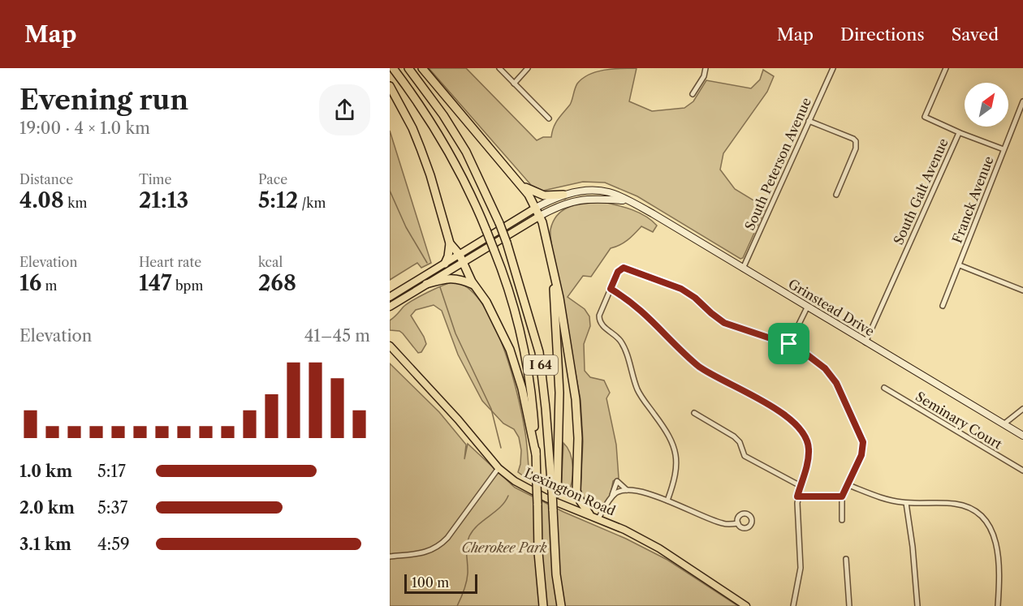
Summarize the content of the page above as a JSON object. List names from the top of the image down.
{
  "streets": {
    "highway": ["I 64"],
    "main road": ["Grinstead Drive", "Lexington Road"],
    "street": [
      "South Peterson Avenue",
      "South Galt Avenue",
      "Franck Avenue",
      "Seminary Court"
    ]
  },
  "crossings": [
    ["South Peterson Avenue", "Grinstead Drive"],
    ["South Galt Avenue", "Grinstead Drive"]
  ],
  "parks": ["Cherokee Park"],
  "scale_bar": "100 m",
  "north": "top right",
  "page": {
    "header": "Map",
    "nav": ["Map", "Directions", "Saved"],
    "heading": ["Evening run", "19:00 · 4 × 1.0 km"],
    "stats": [
      ["Distance", "4.08 km"],
      ["Time", "21:13"],
      ["Pace", "5:12 /km"],
      ["Elevation", "16 m"],
      ["Heart rate", "147 bpm"],
      ["kcal", "268"]
    ],
    "chart": ["Elevation", "41–45 m"],
    "list": [
      {
        "name": "1.0 km",
        "note": "5:17"
      },
      {
        "name": "2.0 km",
        "note": "5:37"
      },
      {
        "name": "3.1 km",
        "note": "4:59"
      }
    ],
    "scale": "100 m"
  }
}
